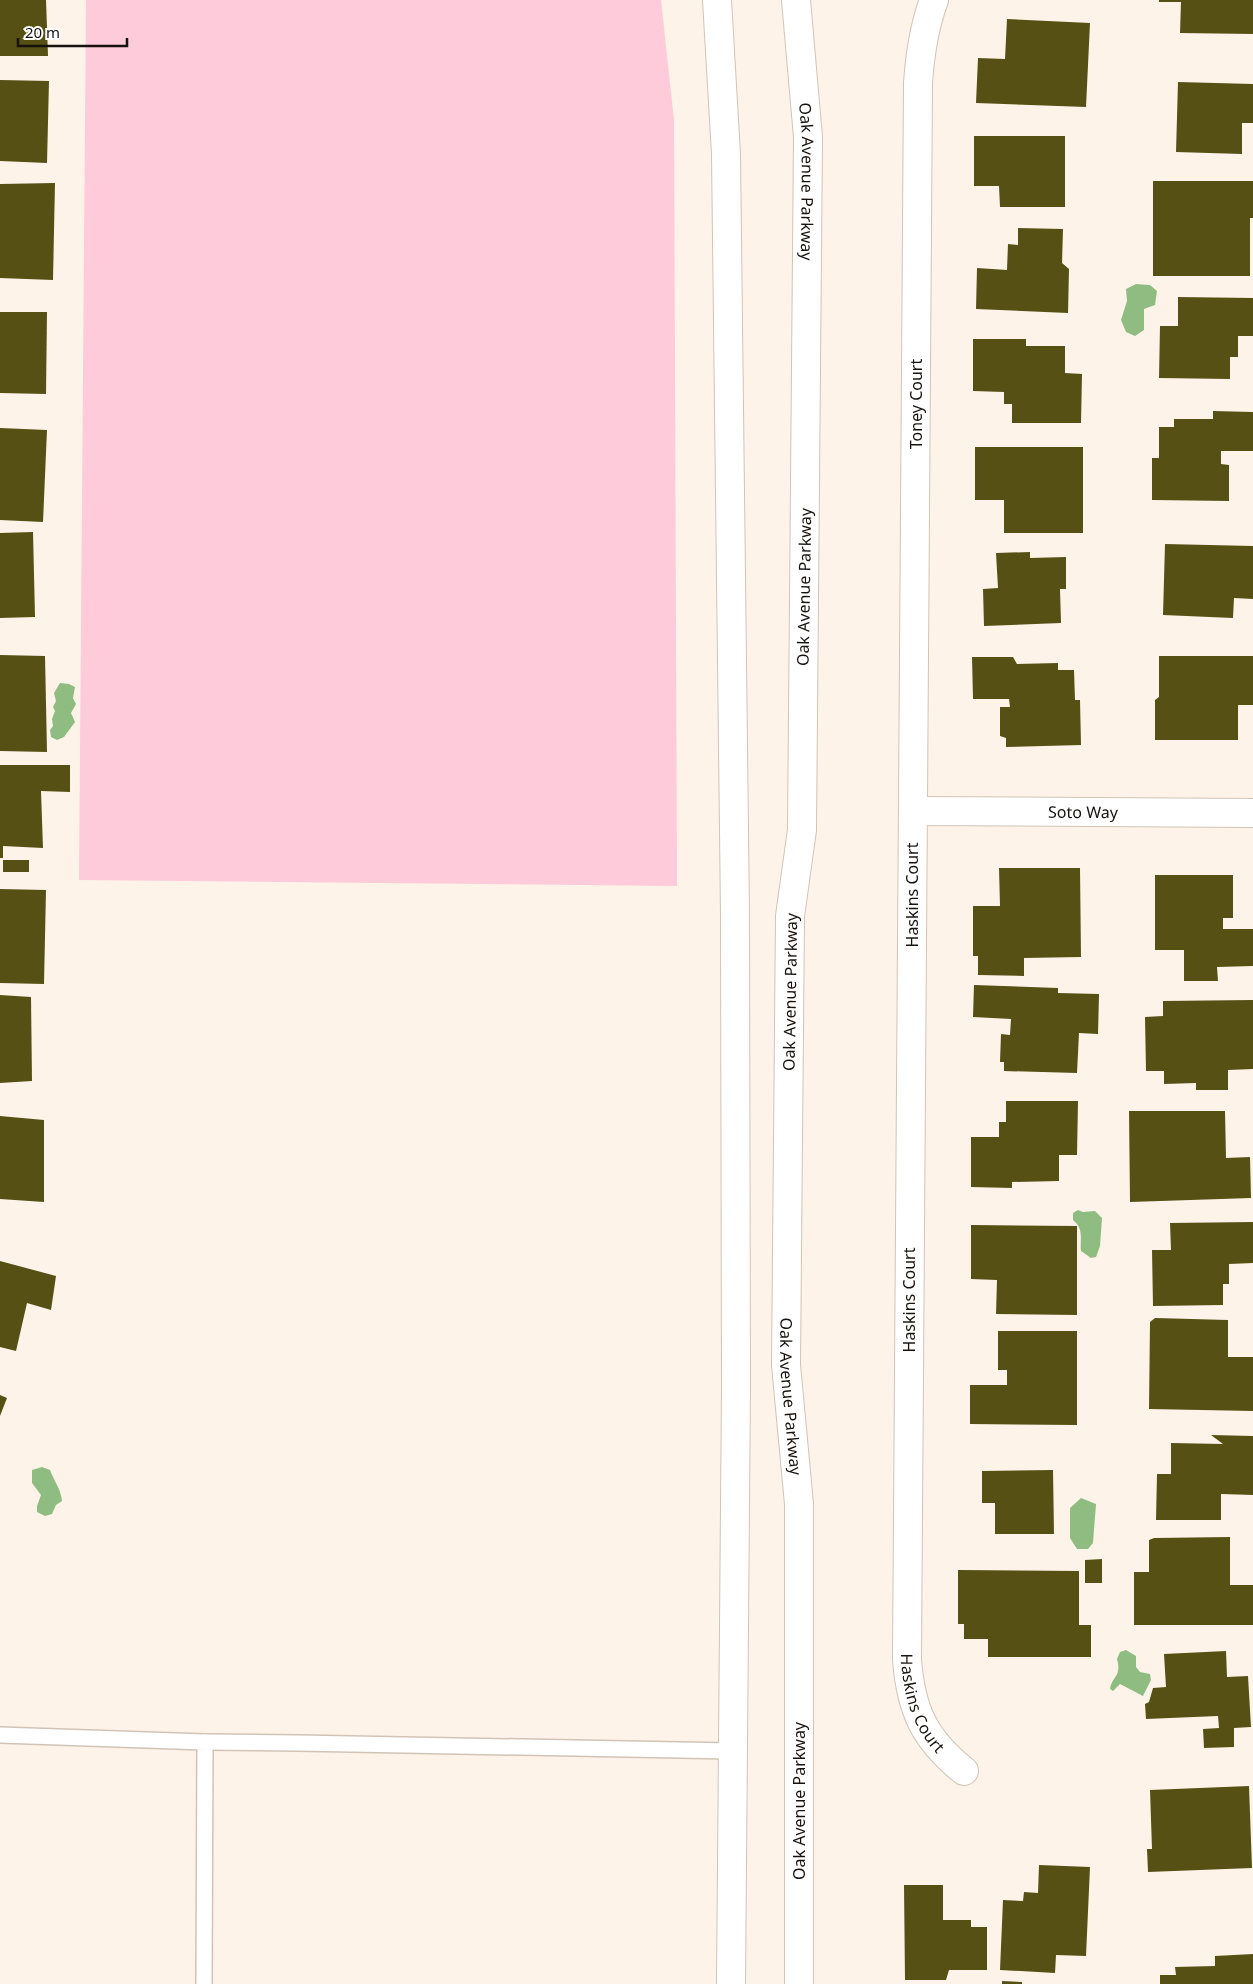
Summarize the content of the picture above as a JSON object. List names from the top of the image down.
{
  "streets": {
    "street": [
      "Oak Avenue Parkway",
      "Toney Court",
      "Soto Way",
      "Haskins Court"
    ]
  },
  "crossings": [
    ["Toney Court", "Soto Way"],
    ["Toney Court", "Haskins Court"],
    ["Soto Way", "Haskins Court"]
  ],
  "scale_bar": "20 m"
}
